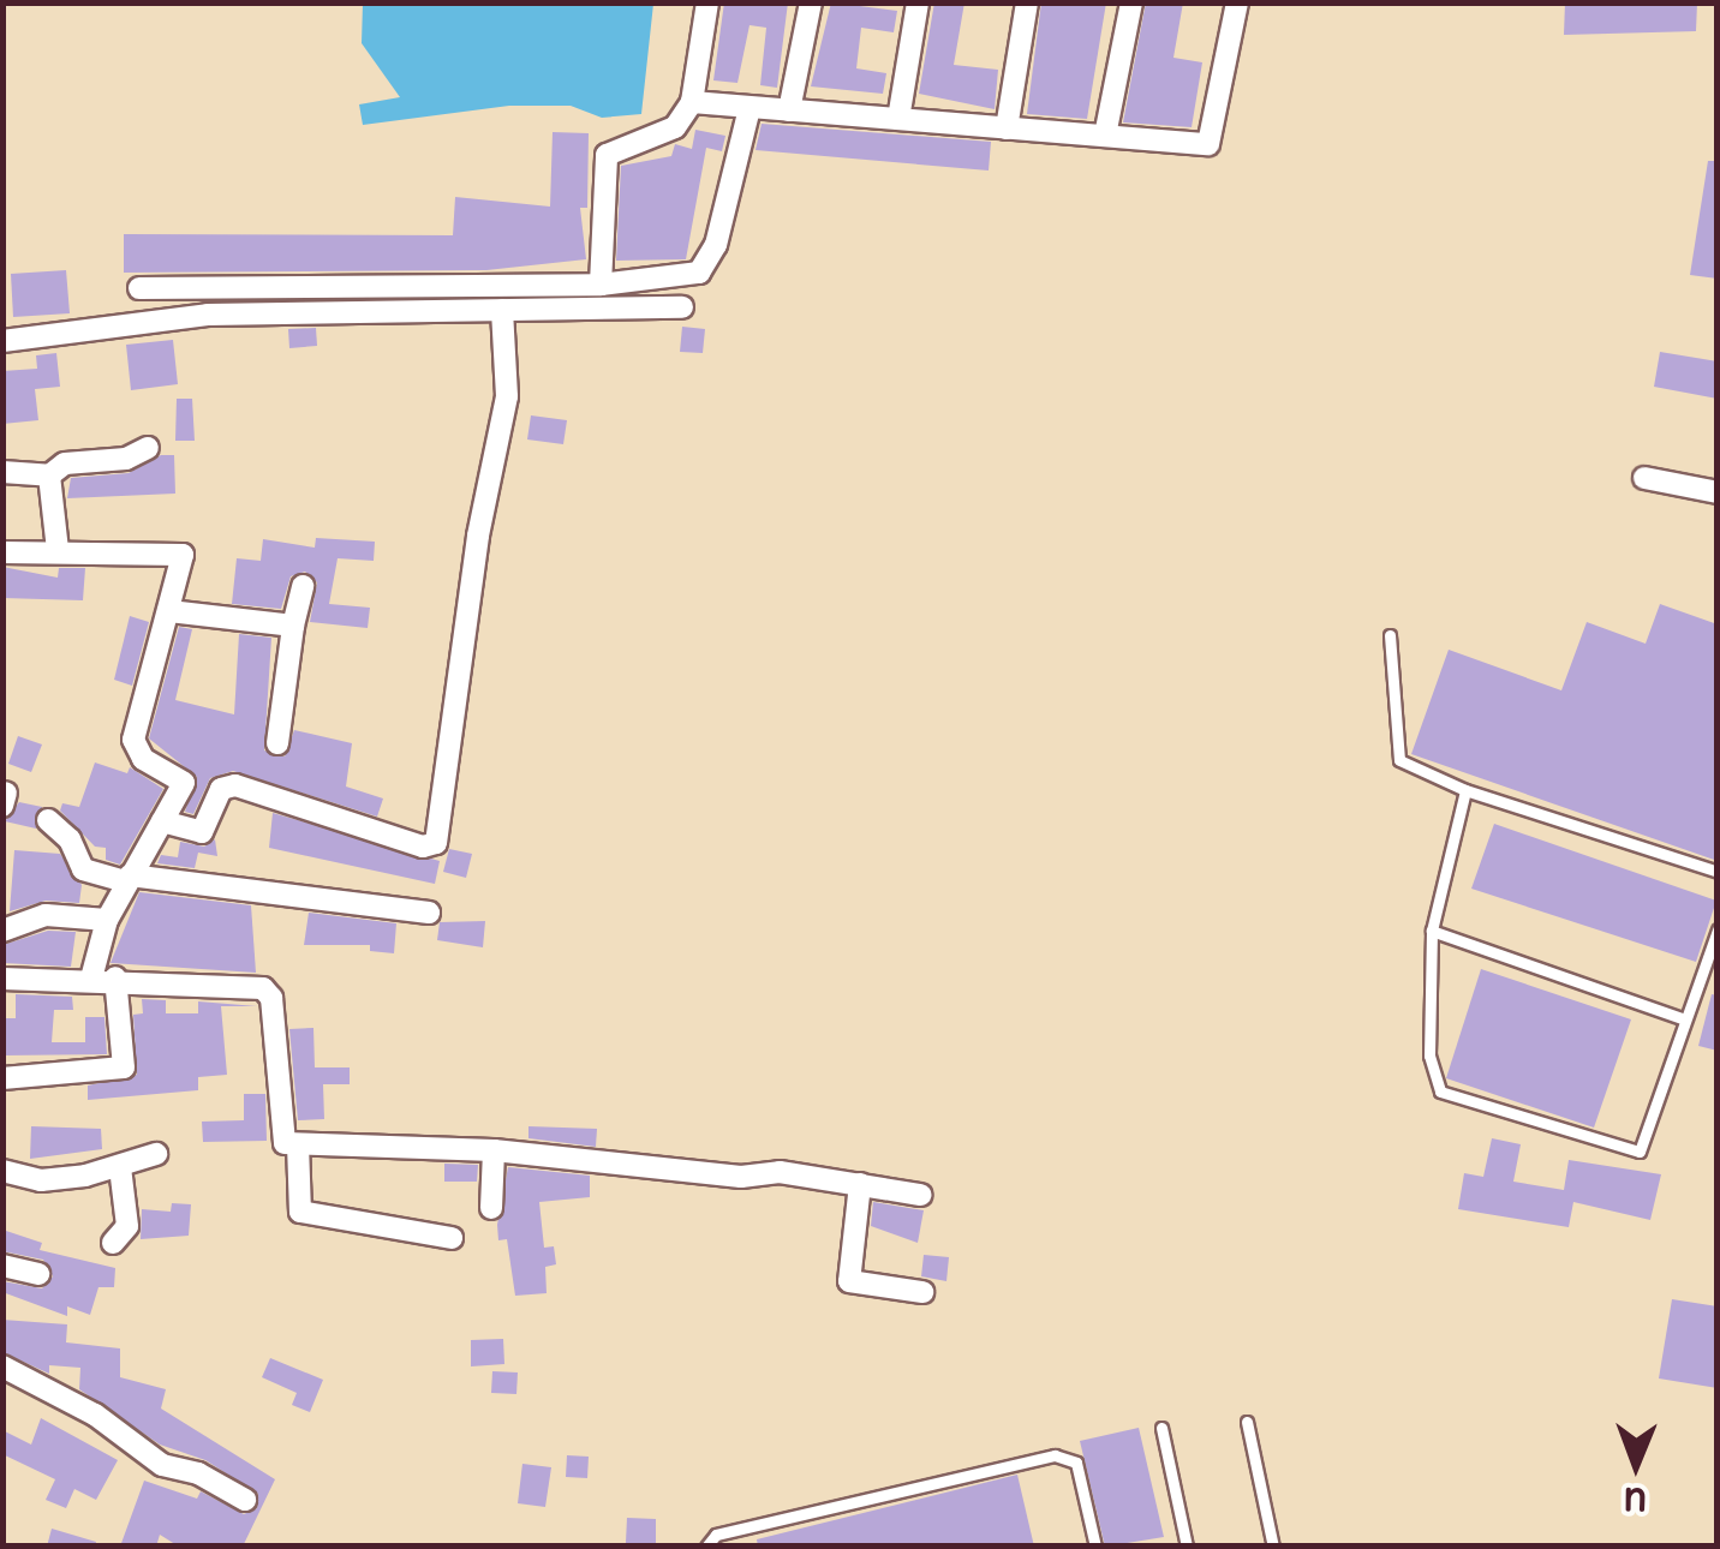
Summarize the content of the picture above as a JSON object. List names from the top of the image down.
{
  "north": "bottom"
}
